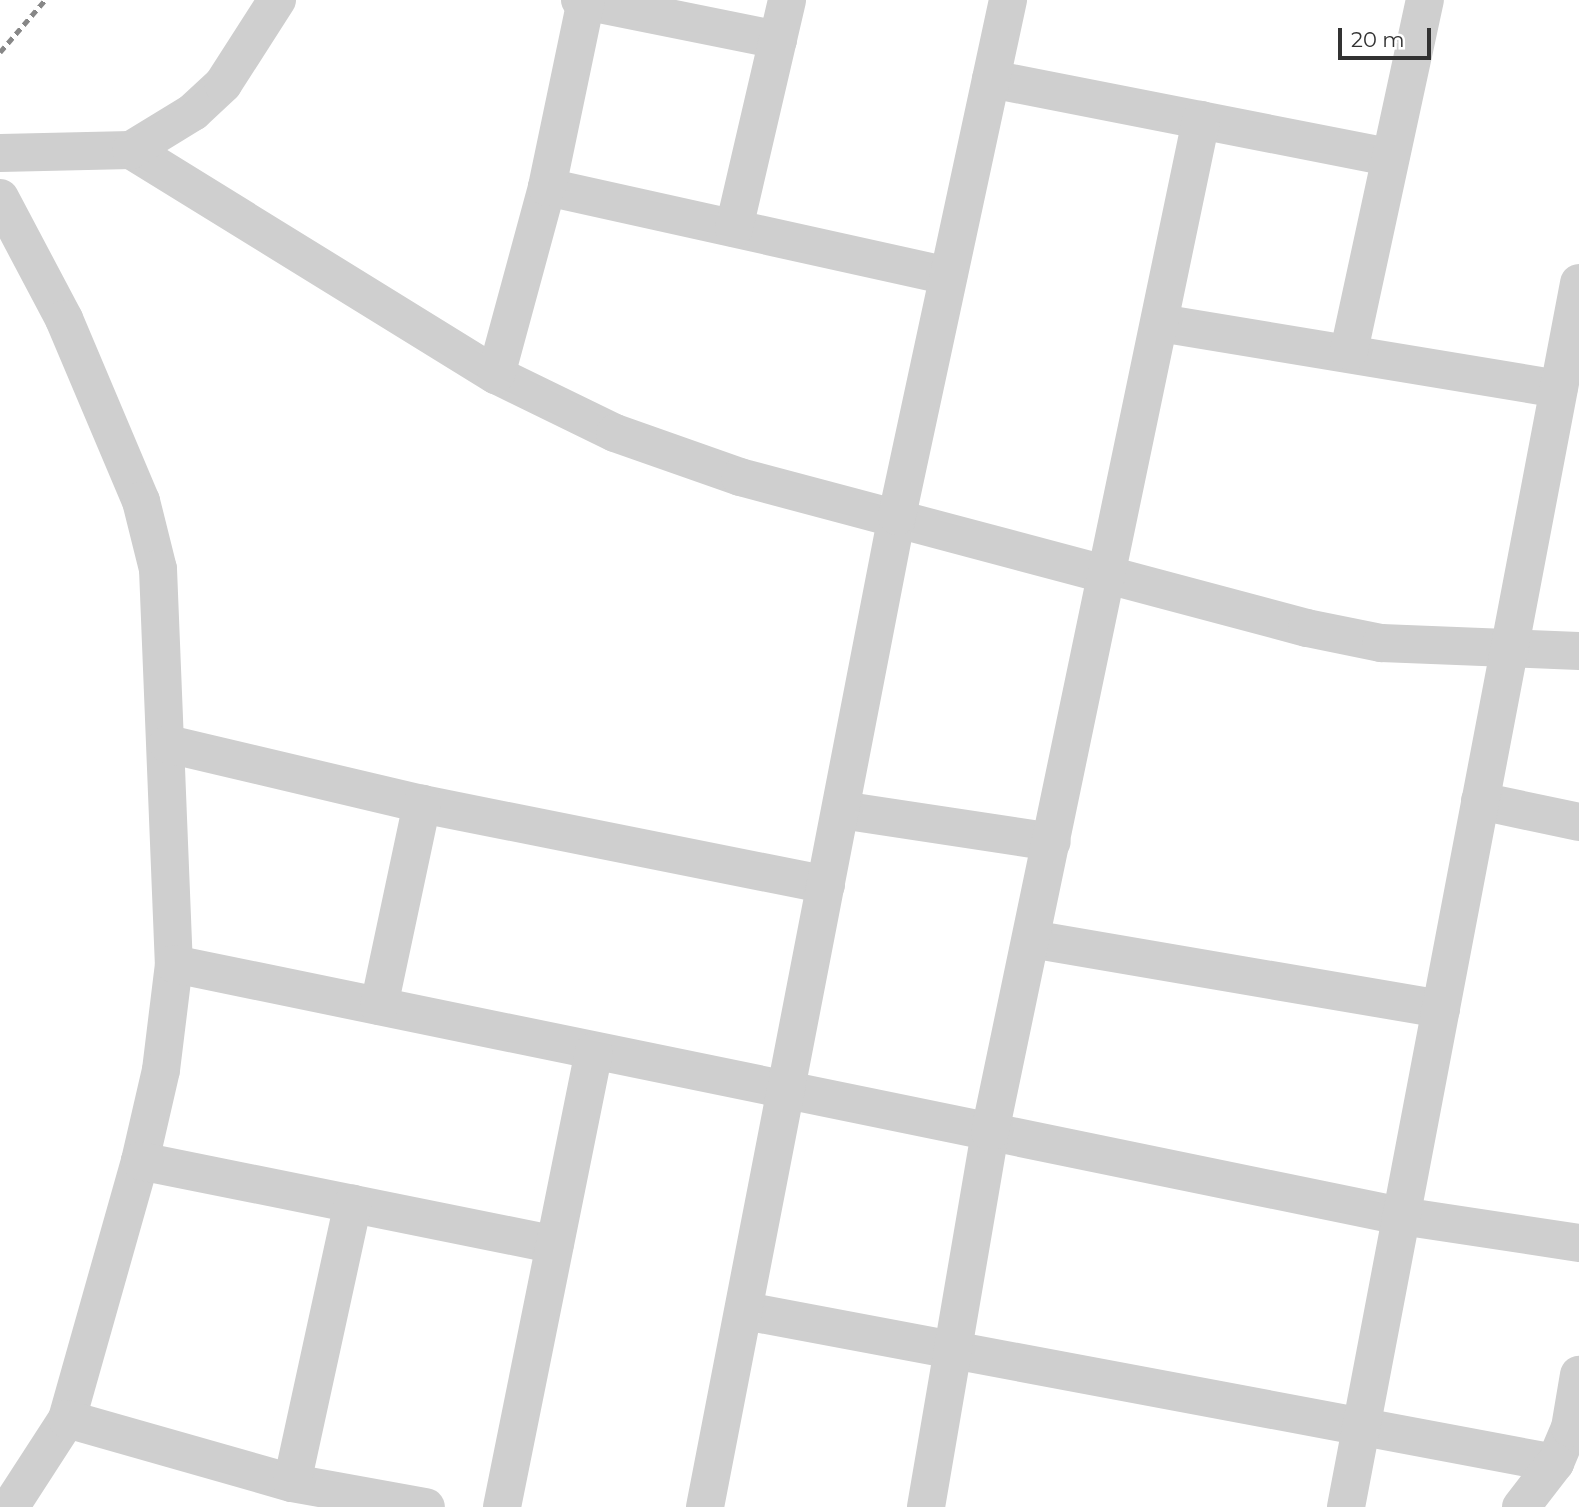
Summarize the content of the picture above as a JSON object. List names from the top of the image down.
{
  "scale_bar": "20 m"
}
